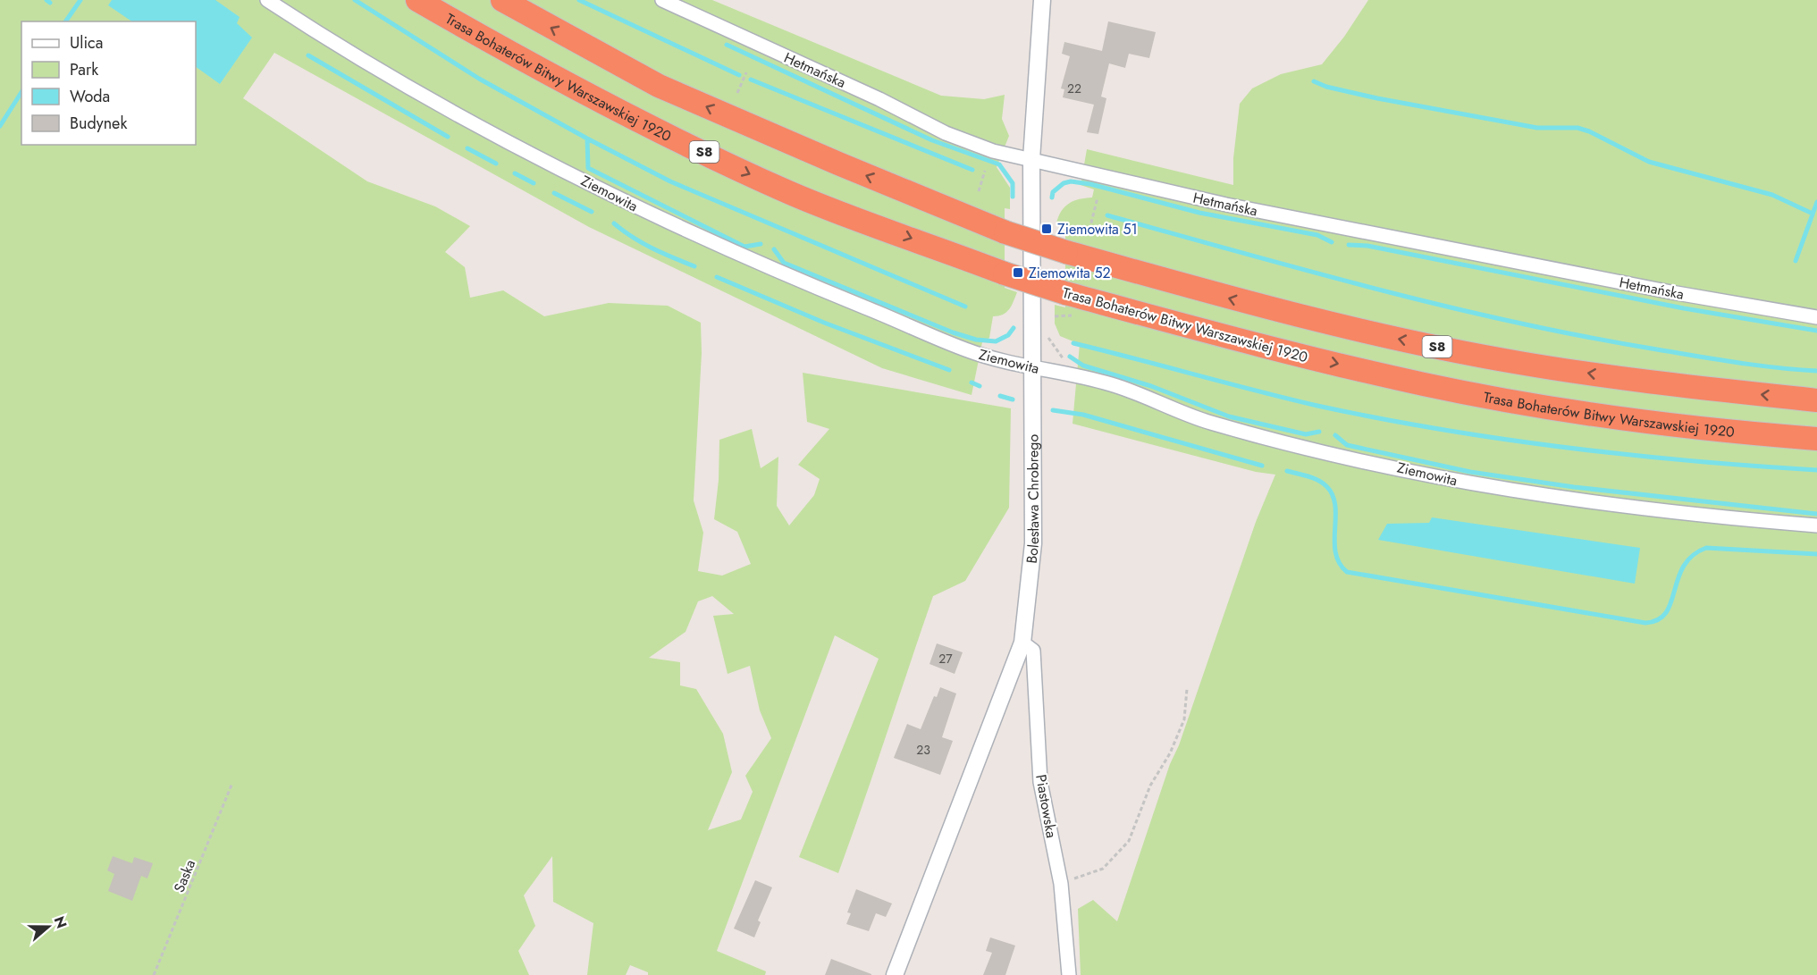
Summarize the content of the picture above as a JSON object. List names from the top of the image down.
{
  "streets": {
    "highway": ["Trasa Bohaterów Bitwy Warszawskiej 1920", "S8"],
    "street": [
      "Hetmańska",
      "Ziemowita",
      "Bolesława Chrobrego",
      "Piastowska"
    ],
    "path": ["Saska"]
  },
  "crossings": [
    ["Hetmańska", "Bolesława Chrobrego"],
    ["Ziemowita", "Bolesława Chrobrego"],
    ["Bolesława Chrobrego", "Piastowska"]
  ],
  "places": {
    "transit": ["Ziemowita 51", "Ziemowita 52"]
  },
  "house_numbers": ["22", "27", "23"],
  "legend": [
    "Ulica",
    "Park",
    "Woda",
    "Budynek"
  ],
  "north": "right"
}
